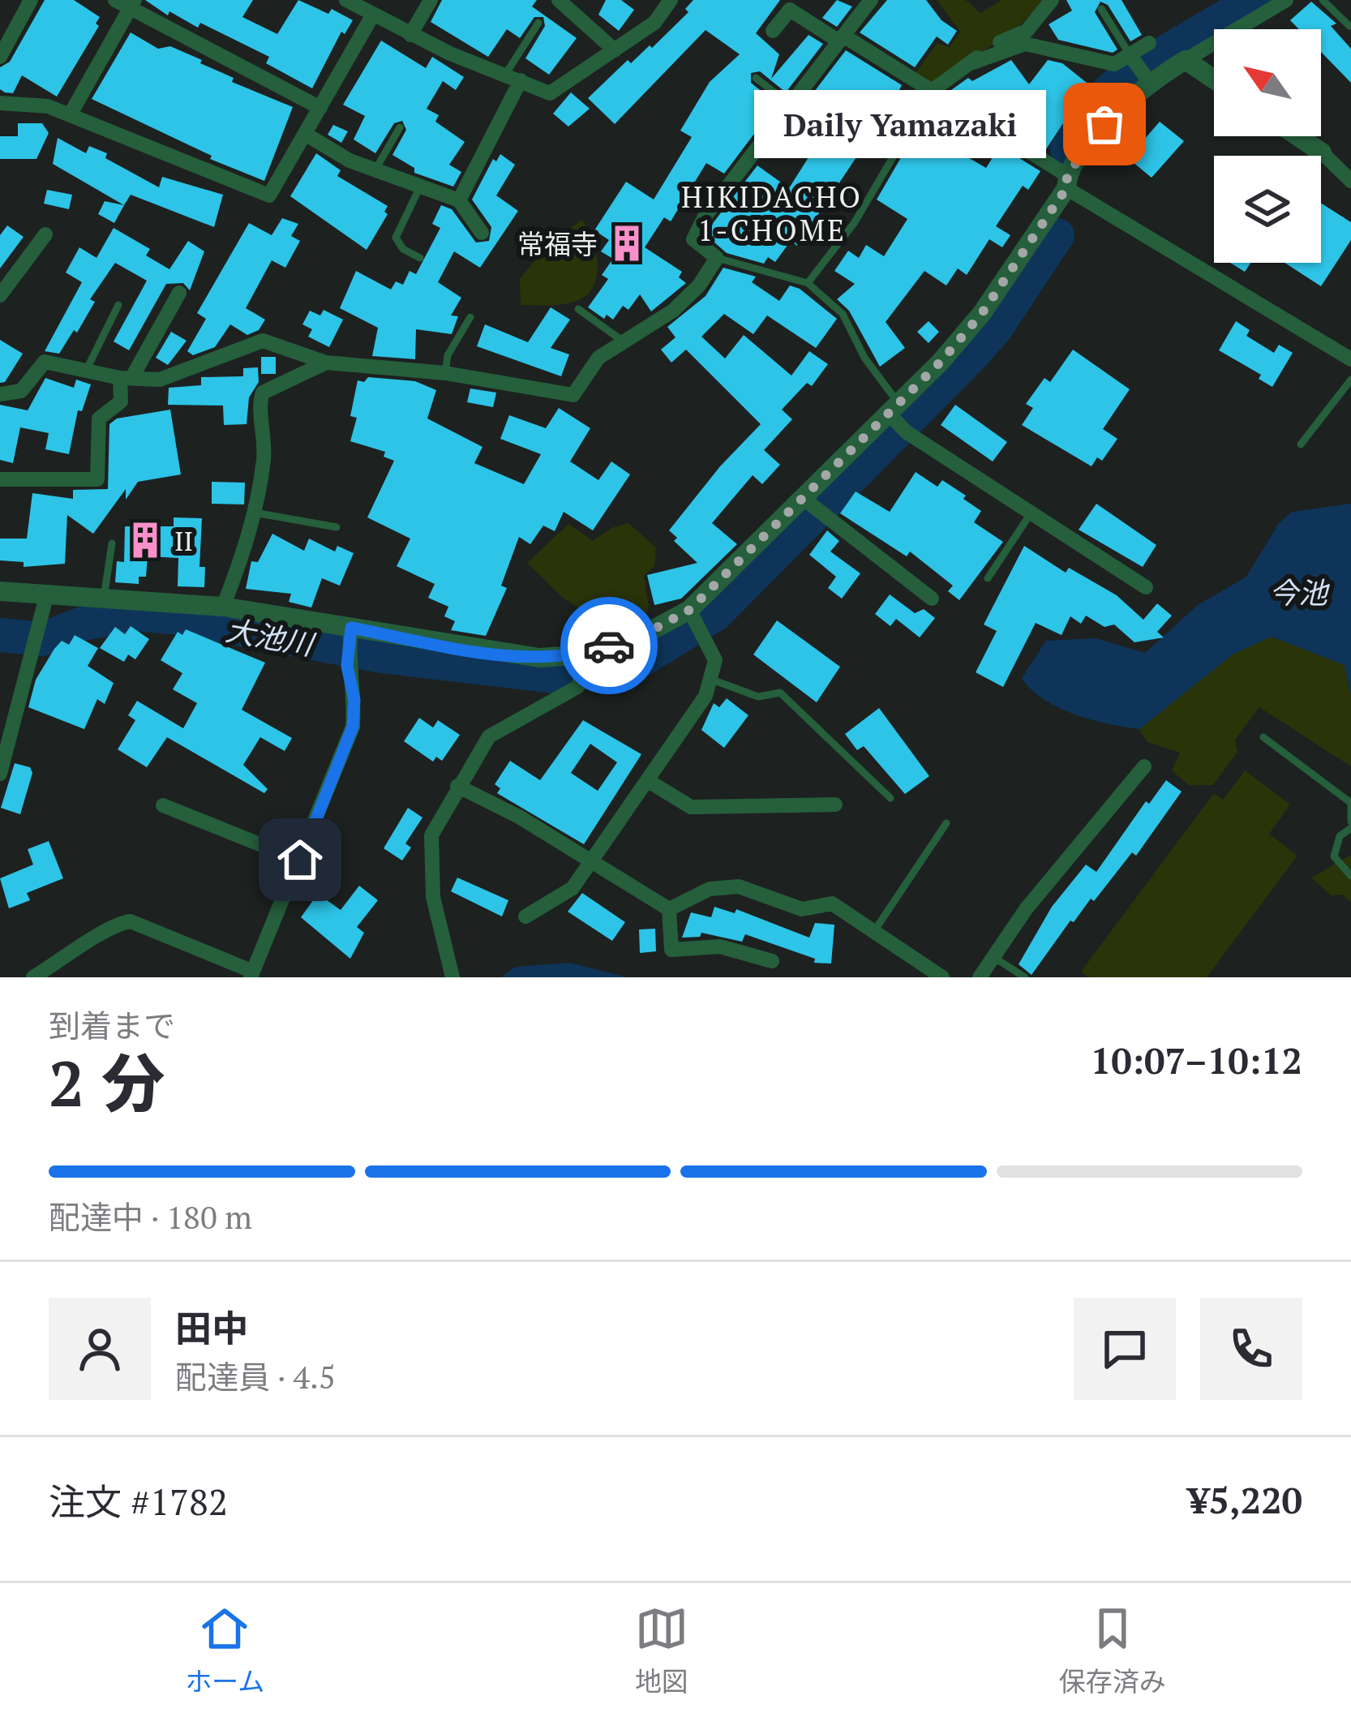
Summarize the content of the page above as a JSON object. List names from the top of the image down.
{
  "districts": ["HIKIDACHO 1-CHOME"],
  "water": ["今池", "大池川"],
  "places": {
    "other": ["Daily Yamazaki"],
    "building": ["常福寺", "II"]
  },
  "north": "top left",
  "page": {
    "bubble": "Daily Yamazaki",
    "heading": ["2 分", "到着まで", "10:07–10:12"],
    "panel": [
      "田中",
      "配達員 · 4.5",
      "注文 #1782",
      "¥5,220"
    ],
    "bar": "配達中 · 180 m",
    "tabs": ["ホーム", "地図", "保存済み"]
  }
}
